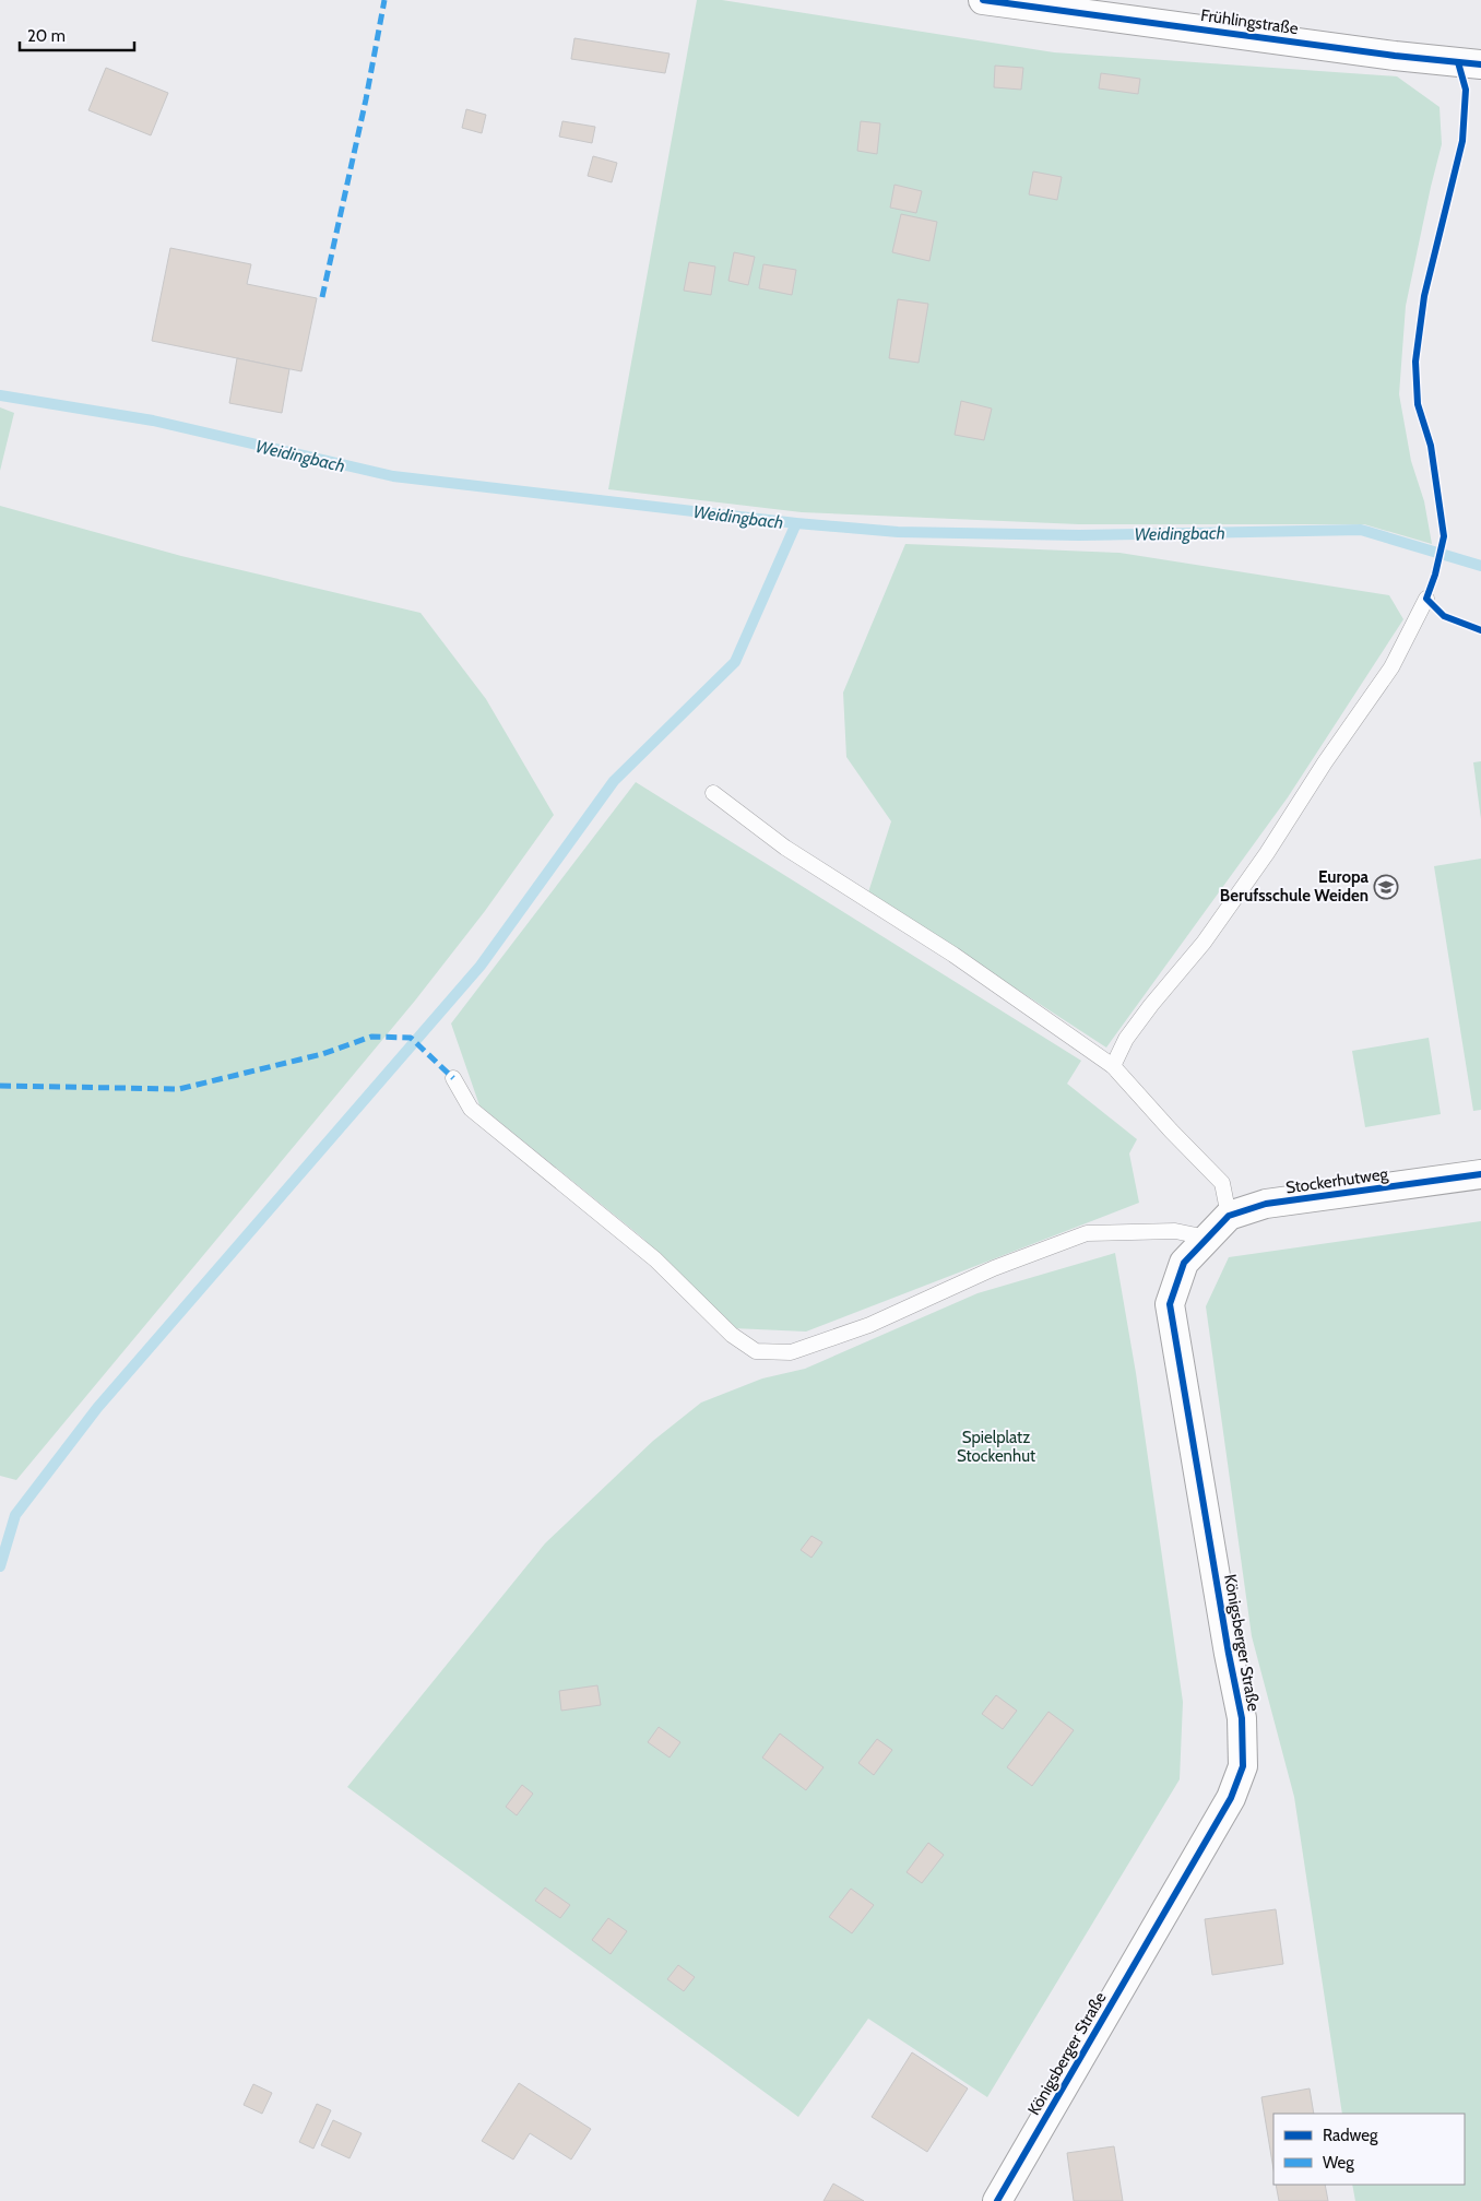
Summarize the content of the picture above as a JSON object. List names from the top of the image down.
{
  "streets": {
    "street": ["Frühlingstraße", "Stockerhutweg", "Königsberger Straße"]
  },
  "crossings": [
    ["Stockerhutweg", "Königsberger Straße"]
  ],
  "water": ["Weidingbach"],
  "parks": ["Spielplatz Stockenhut"],
  "places": {
    "school or university": ["Europa Berufsschule Weiden"]
  },
  "legend": ["Radweg", "Weg"],
  "scale_bar": "20 m"
}
